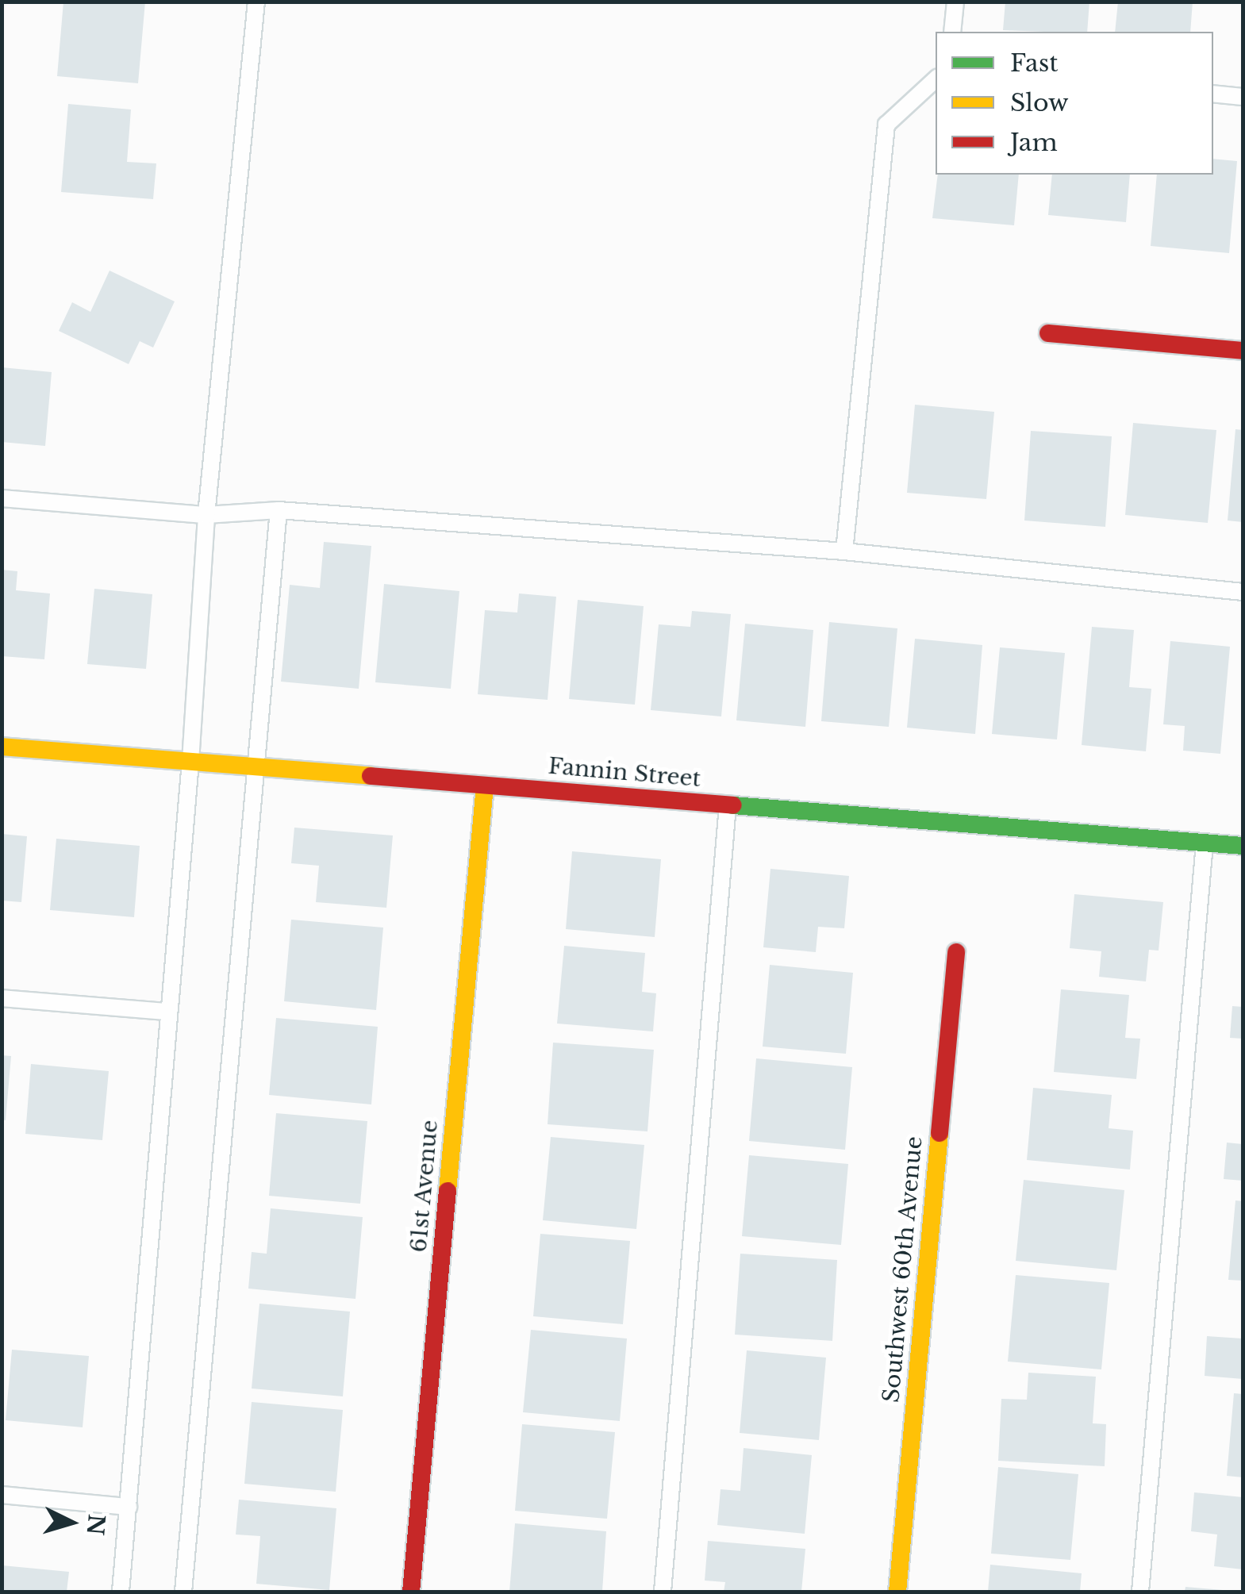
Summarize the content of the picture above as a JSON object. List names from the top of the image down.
{
  "streets": {
    "street": ["Fannin Street", "61st Avenue", "Southwest 60th Avenue"]
  },
  "crossings": [
    ["Fannin Street", "61st Avenue"]
  ],
  "legend": ["Fast", "Slow", "Jam"],
  "north": "right"
}
